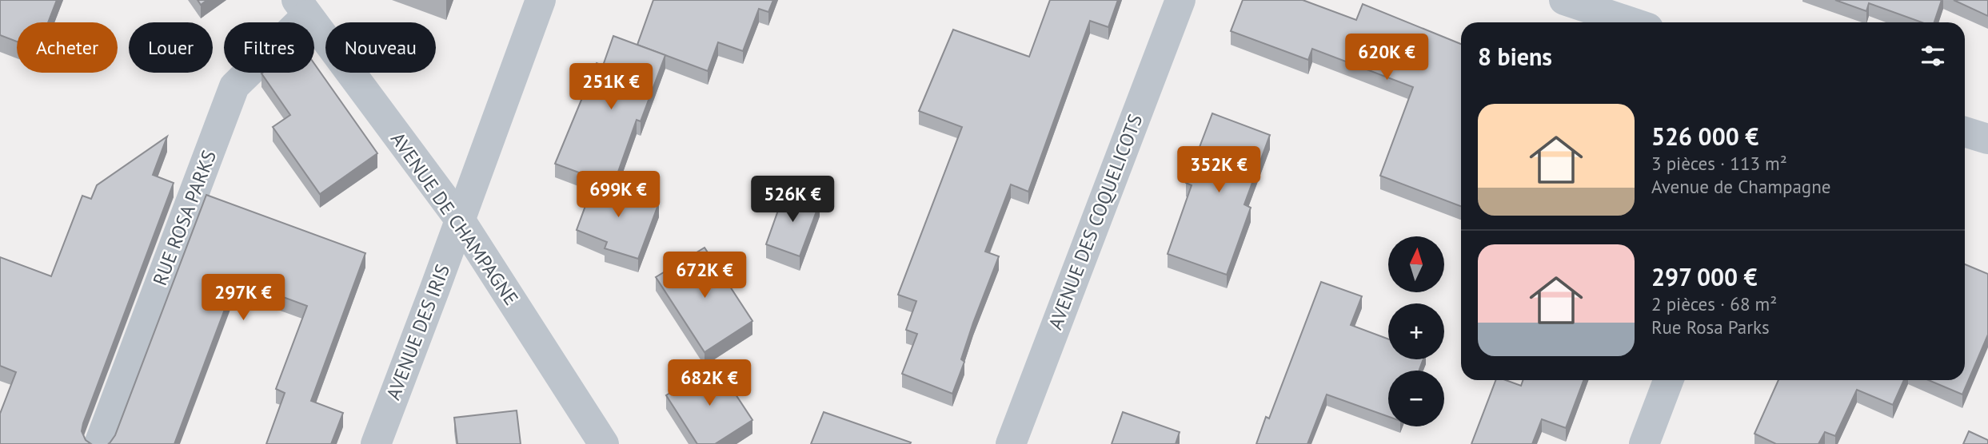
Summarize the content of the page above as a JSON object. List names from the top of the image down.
{
  "streets": {
    "street": [
      "RUE ROSA PARKS",
      "AVENUE DE CHAMPAGNE",
      "AVENUE DES COQUELICOTS",
      "AVENUE DES IRIS"
    ]
  },
  "crossings": [
    ["RUE ROSA PARKS", "AVENUE DE CHAMPAGNE"],
    ["AVENUE DE CHAMPAGNE", "AVENUE DES IRIS"]
  ],
  "north": "top",
  "page": {
    "chip": [
      "Acheter",
      "Louer",
      "Filtres",
      "Nouveau"
    ],
    "heading": "8 biens",
    "price": [
      "620K €",
      "251K €",
      "352K €",
      "699K €",
      "526K €",
      "672K €",
      "297K €",
      "682K €"
    ],
    "list": [
      {
        "name": "526 000 €",
        "note": "3 pièces · 113 m² · Avenue de Champagne"
      },
      {
        "name": "297 000 €",
        "note": "2 pièces · 68 m² · Rue Rosa Parks"
      }
    ],
    "map_buttons": ["+", "−"]
  }
}
